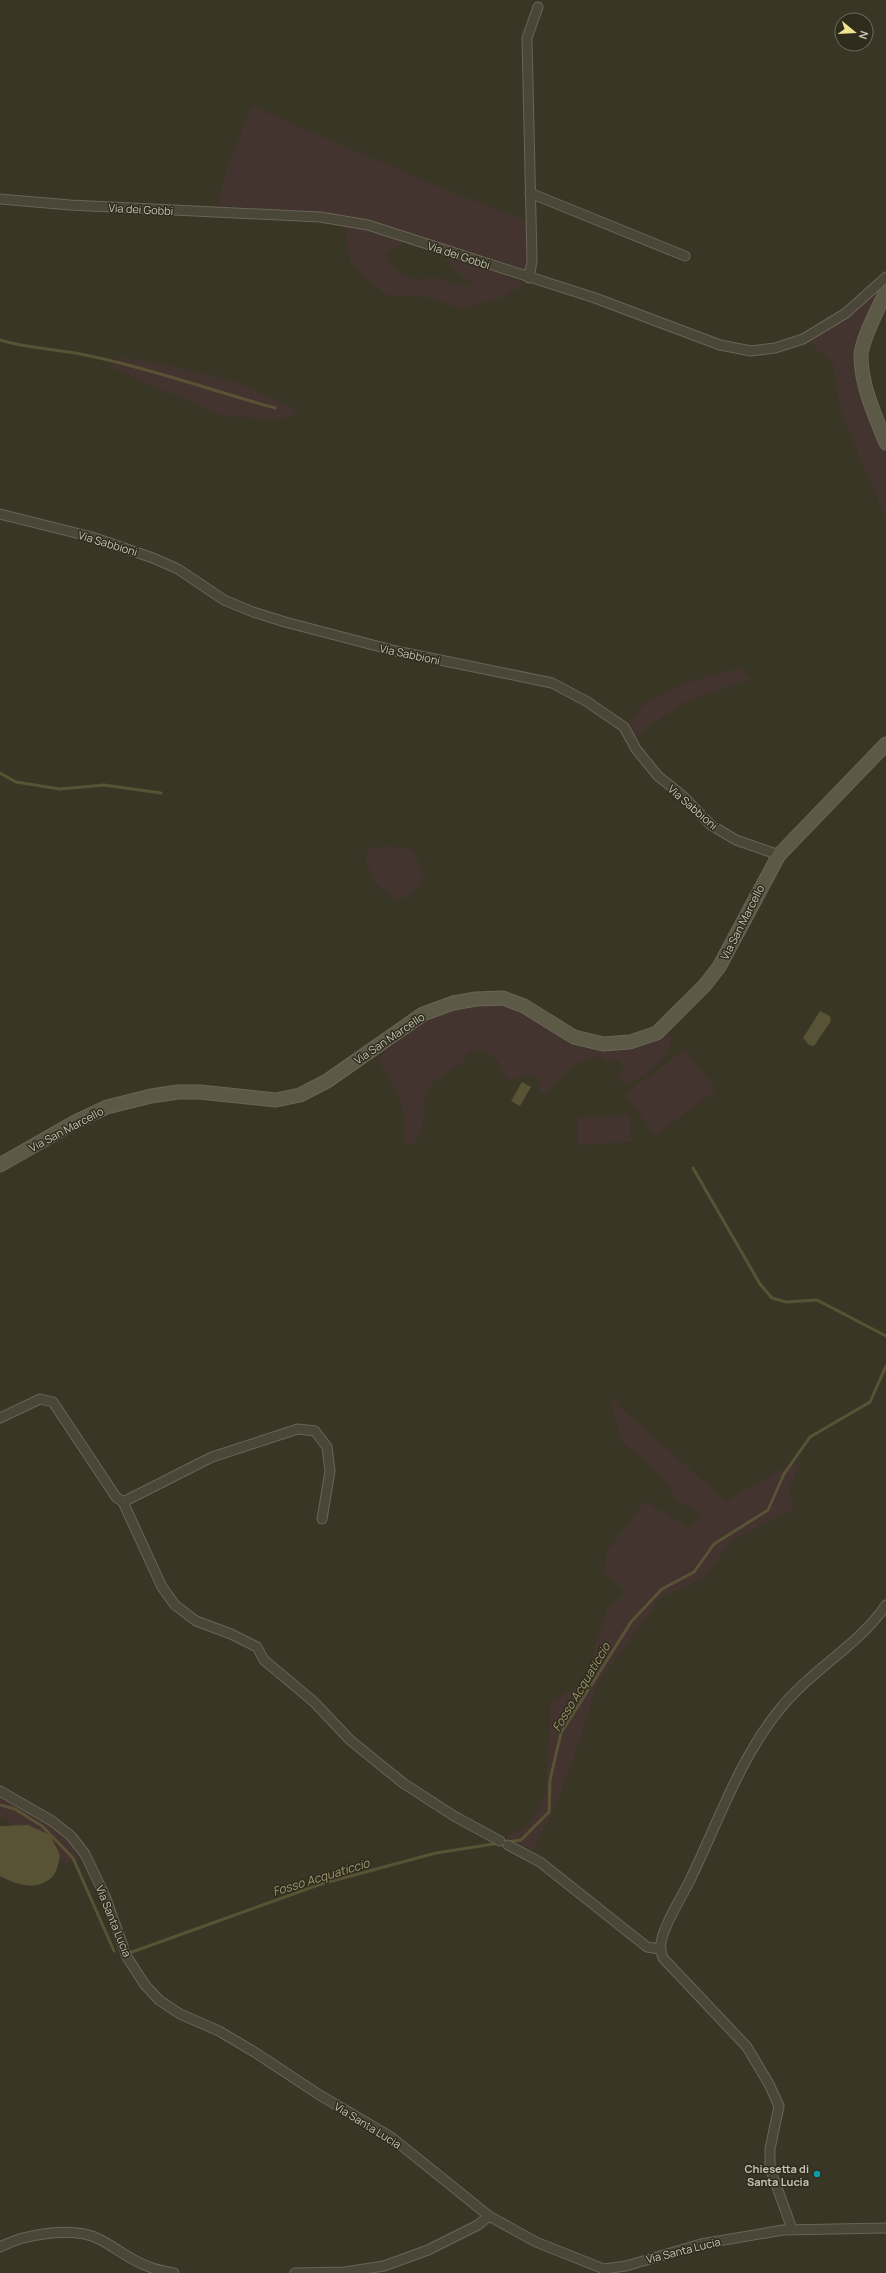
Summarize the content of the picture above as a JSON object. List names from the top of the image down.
{
  "streets": {
    "main road": ["Via San Marcello"],
    "street": ["Via dei Gobbi", "Via Sabbioni", "Via Santa Lucia"]
  },
  "crossings": [
    ["Via Sabbioni", "Via San Marcello"]
  ],
  "water": ["Fosso Acquaticcio"],
  "places": ["Chiesetta di Santa Lucia"],
  "north": "right"
}
